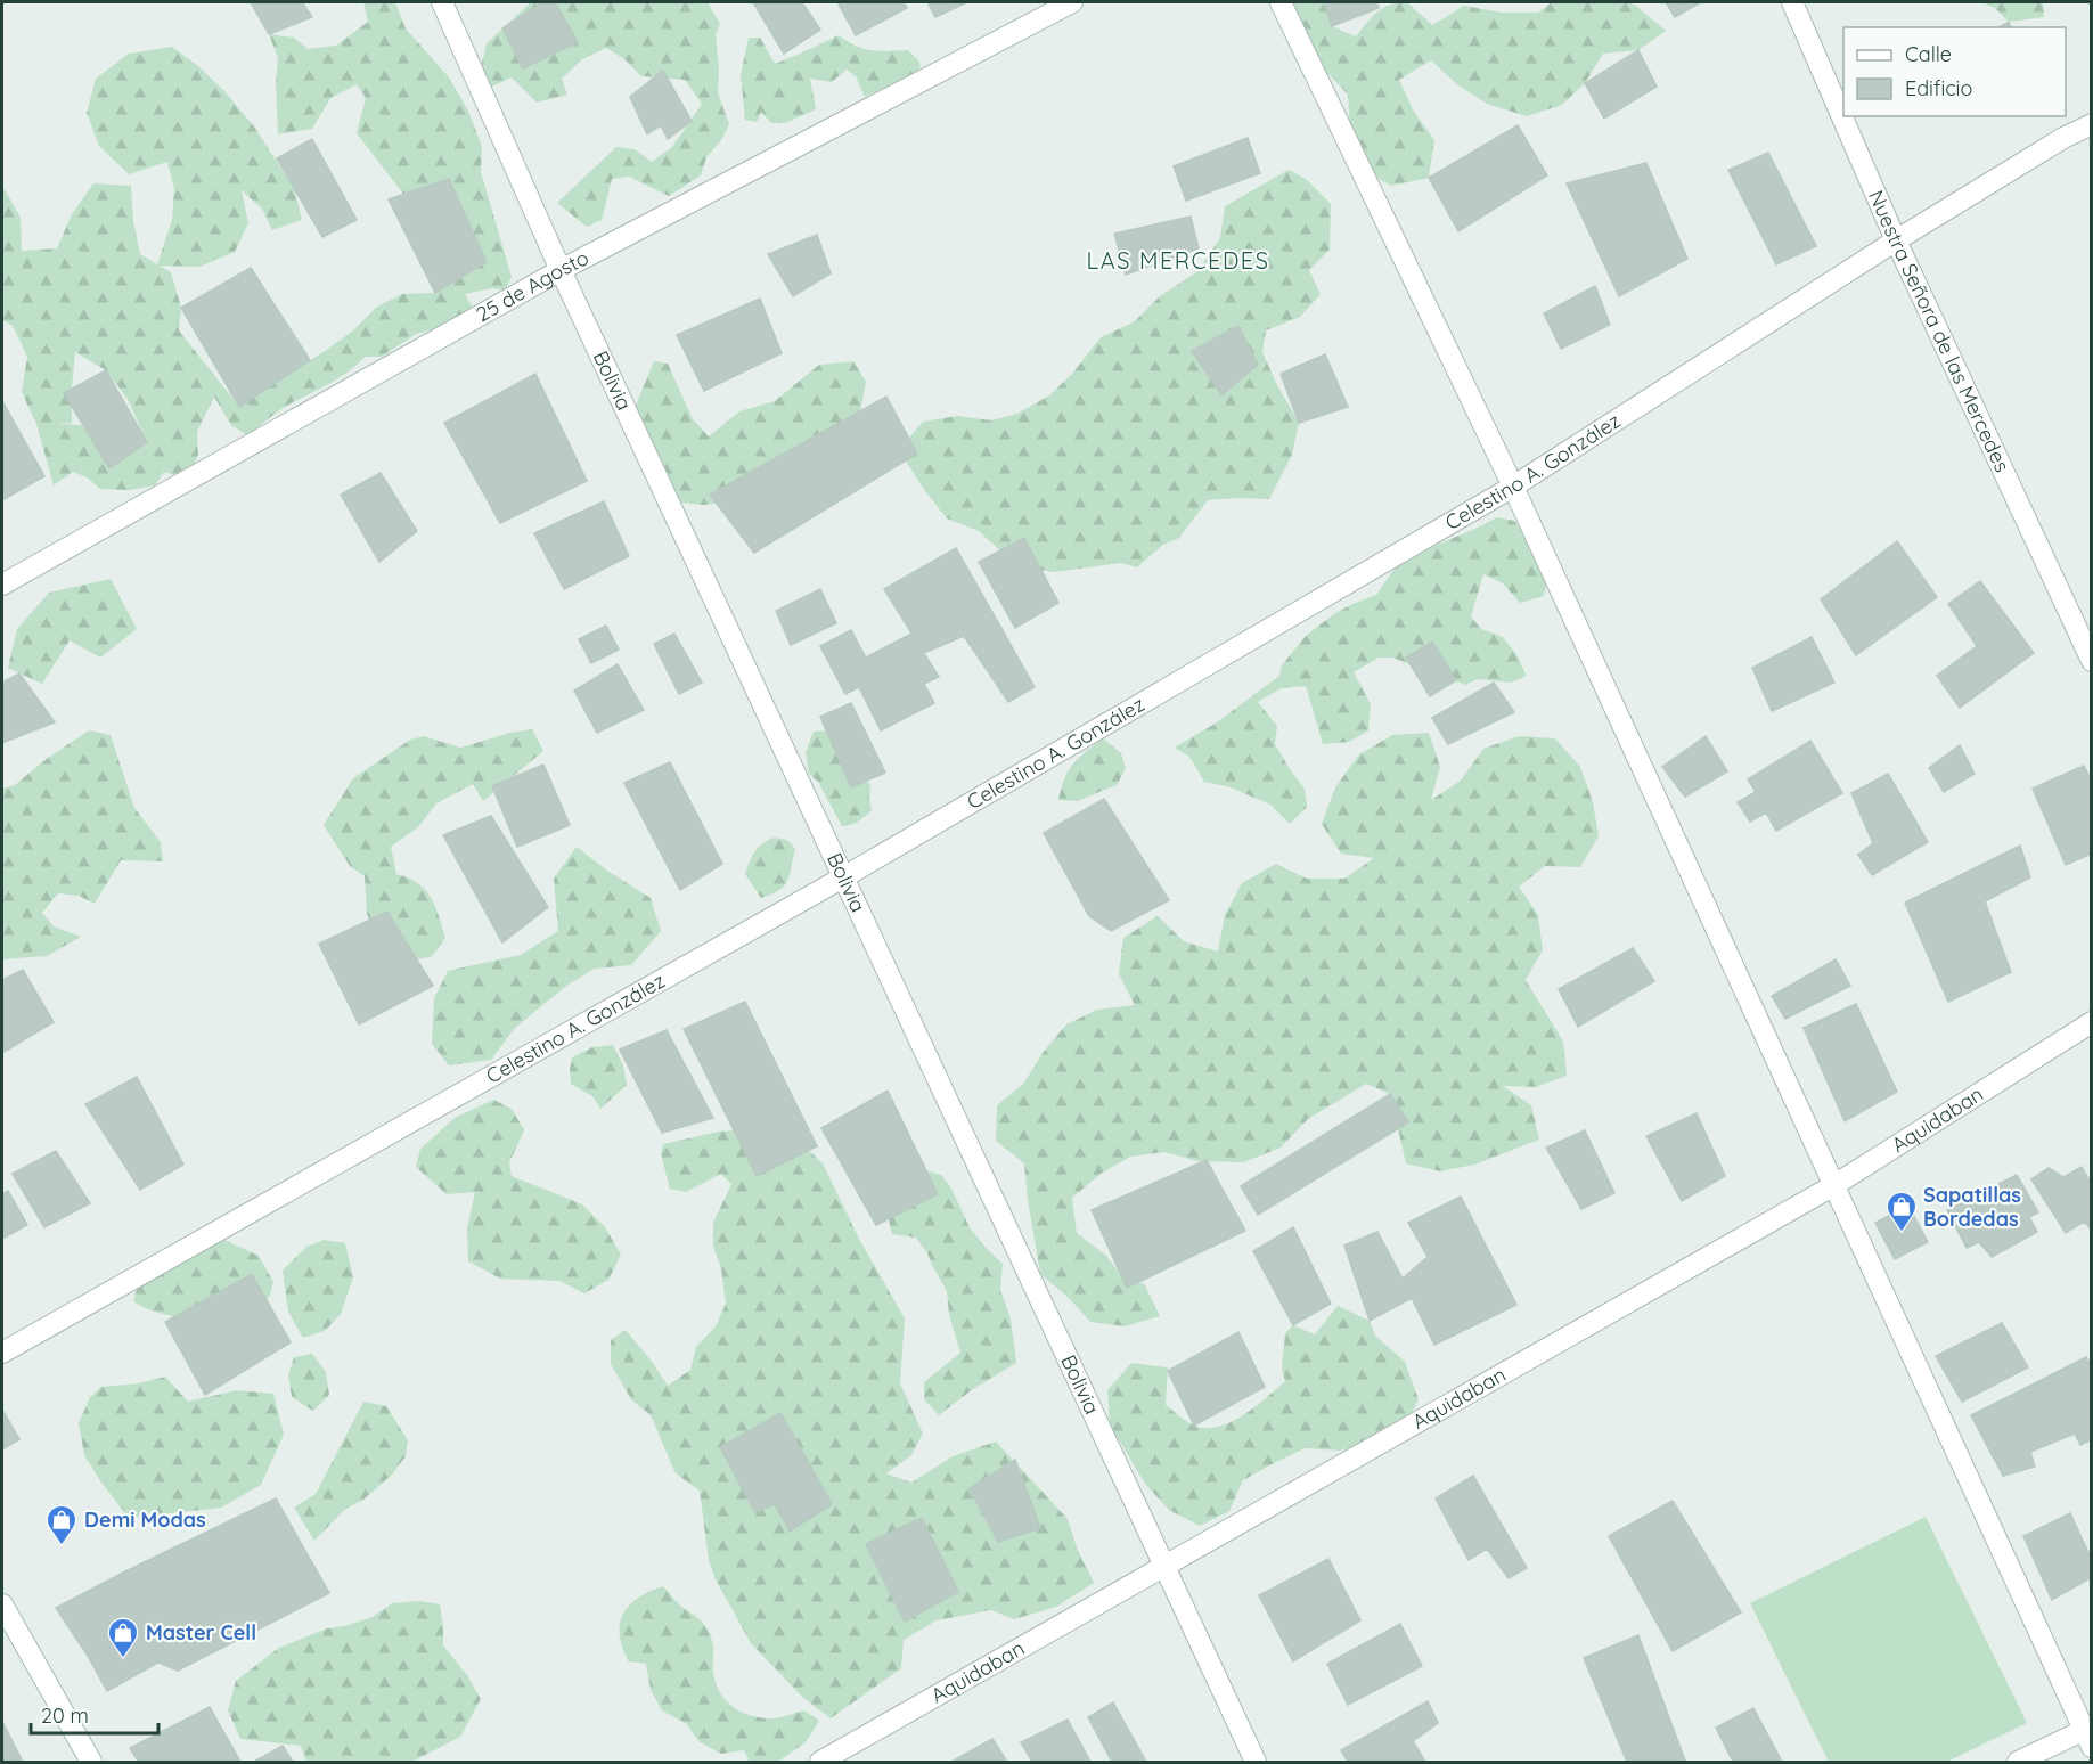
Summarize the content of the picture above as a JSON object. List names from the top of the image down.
{
  "streets": {
    "street": [
      "25 de Agosto",
      "Nuestra Señora de las Mercedes",
      "Bolivia",
      "Celestino A. González",
      "Aquidaban"
    ]
  },
  "crossings": [
    ["25 de Agosto", "Bolivia"],
    ["Nuestra Señora de las Mercedes", "Celestino A. González"],
    ["Bolivia", "Celestino A. González"],
    ["Bolivia", "Aquidaban"]
  ],
  "districts": ["LAS MERCEDES"],
  "places": {
    "shop": ["Sapatillas Bordedas", "Demi Modas", "Master Cell"]
  },
  "legend": ["Calle", "Edificio"],
  "scale_bar": "20 m"
}
